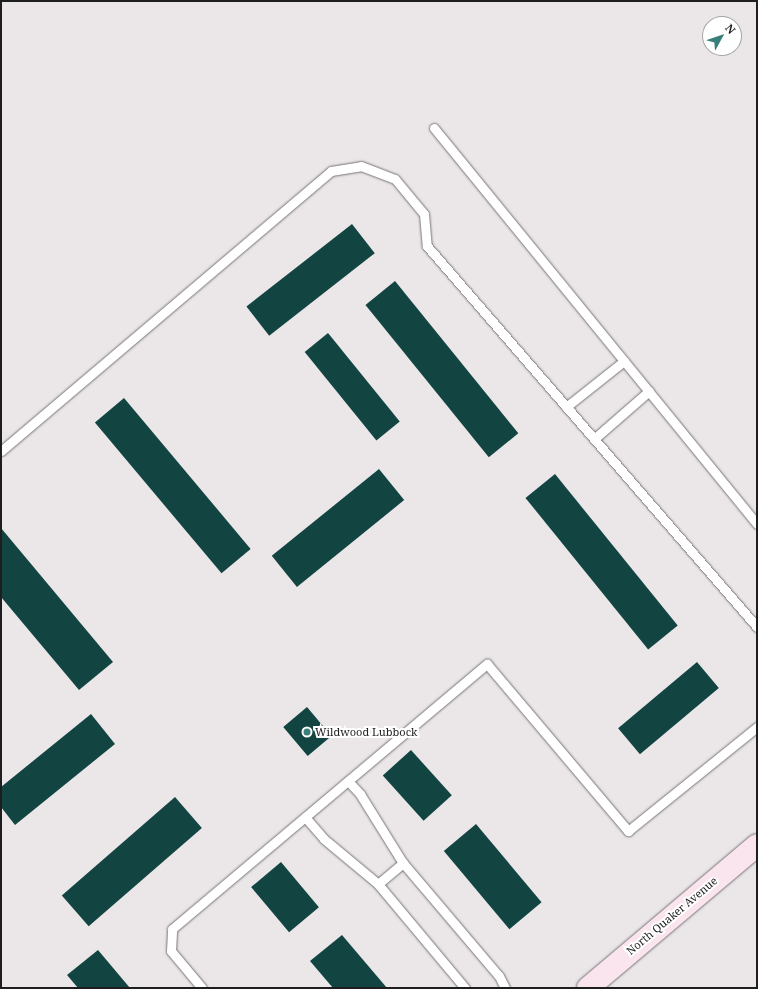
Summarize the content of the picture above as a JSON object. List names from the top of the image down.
{
  "streets": {
    "main road": ["North Quaker Avenue"]
  },
  "places": ["Wildwood Lubbock"],
  "north": "top right"
}
